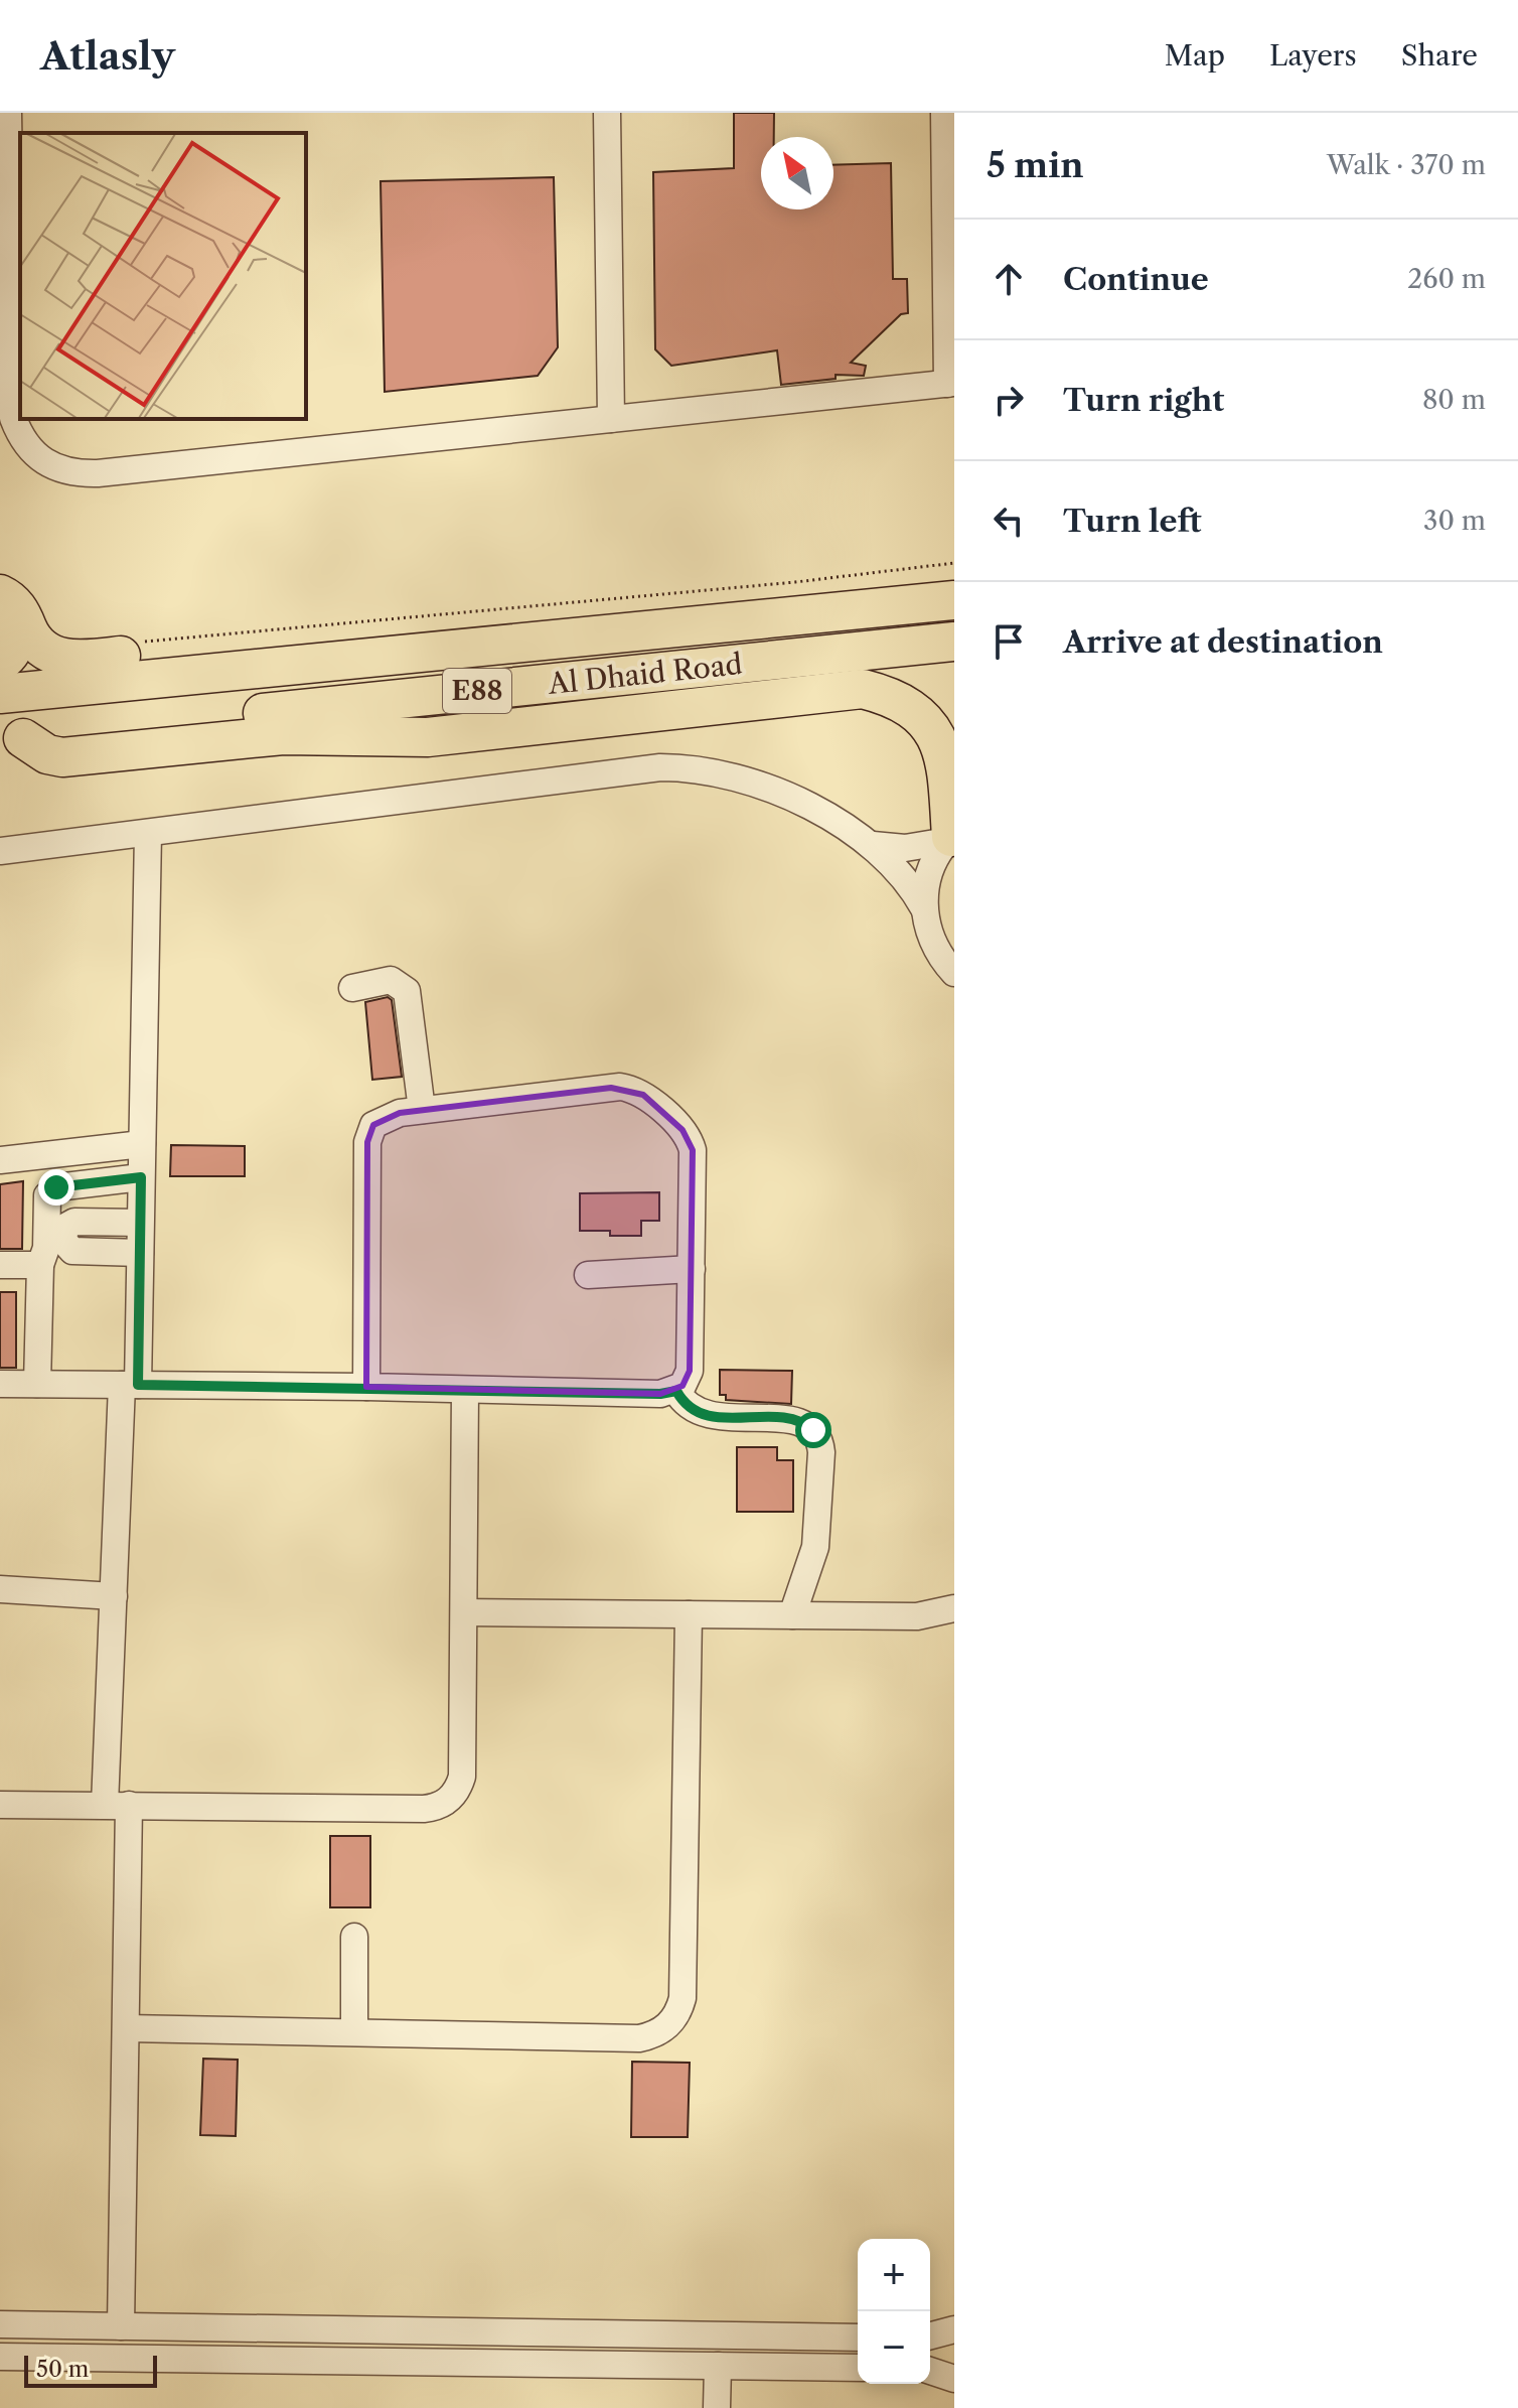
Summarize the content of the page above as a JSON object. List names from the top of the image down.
{
  "streets": {
    "highway": ["Al Dhaid Road", "E88"]
  },
  "scale_bar": "50 m",
  "north": "top left",
  "page": {
    "header": "Atlasly",
    "nav": ["Map", "Layers", "Share"],
    "heading": ["5 min", "Walk · 370 m"],
    "list": [
      ["Continue", "260 m"],
      ["Turn right", "80 m"],
      ["Turn left", "30 m"],
      "Arrive at destination"
    ],
    "map_buttons": ["+", "−"],
    "scale": "50 m"
  }
}
